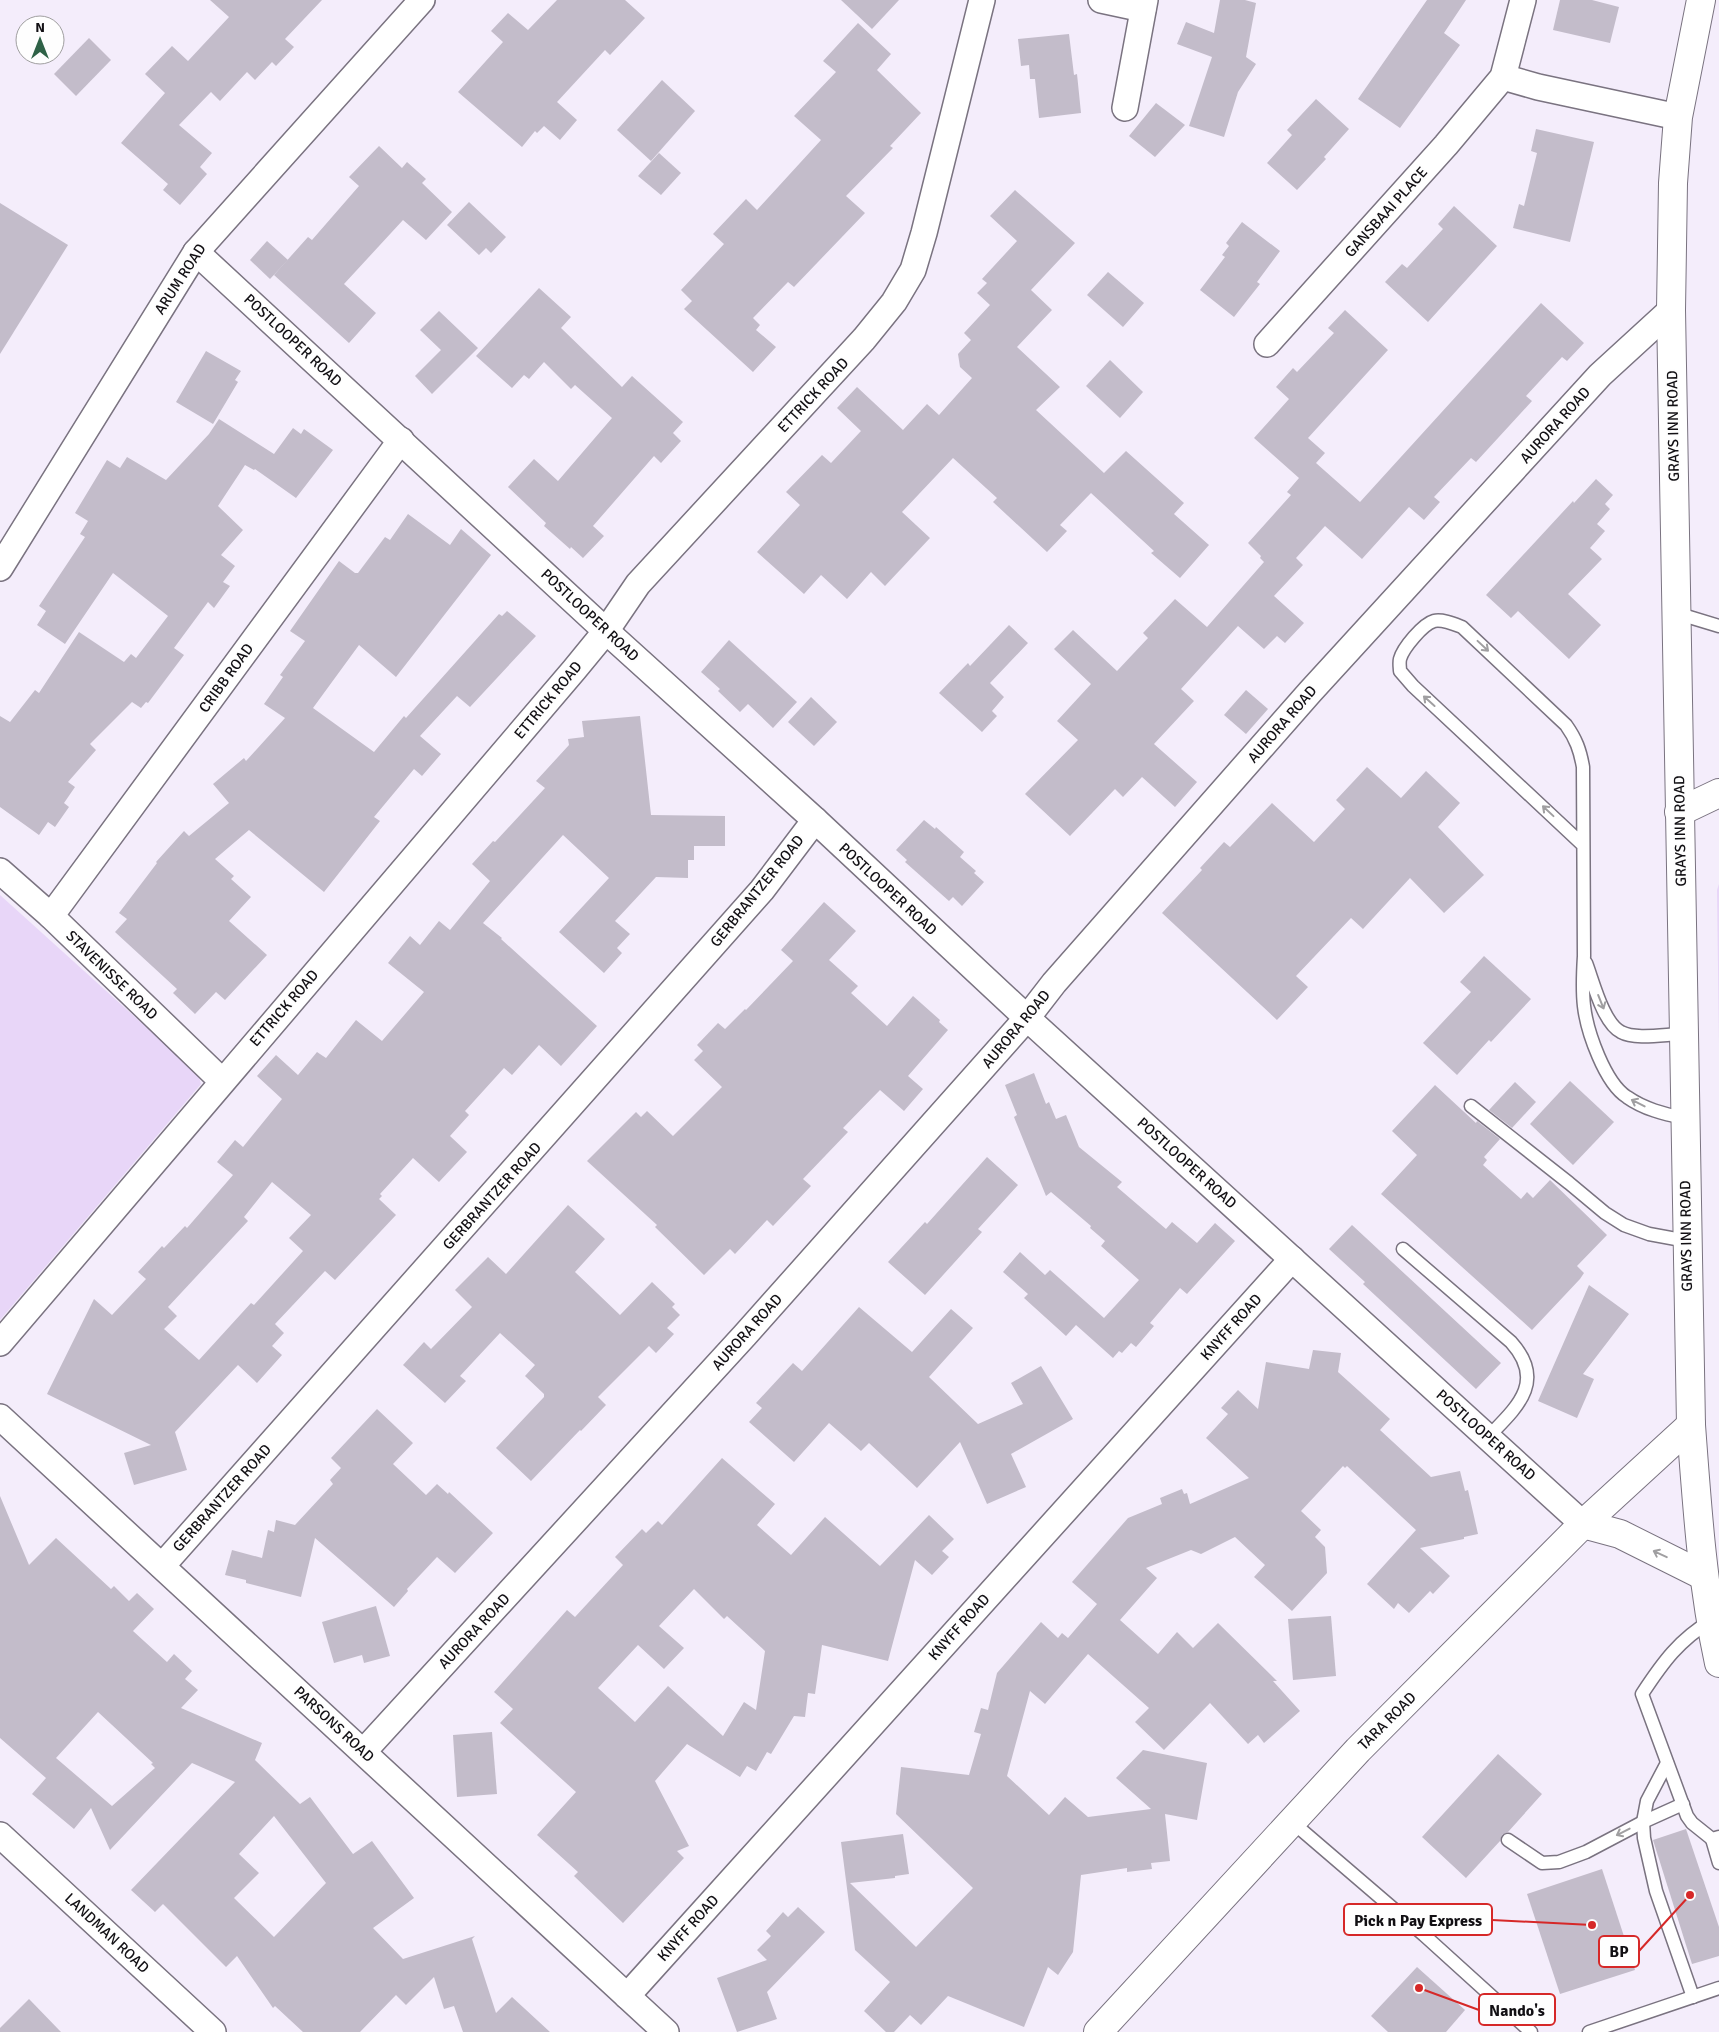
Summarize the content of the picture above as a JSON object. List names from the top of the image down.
{
  "streets": {
    "street": [
      "GANSBAAI PLACE",
      "ARUM ROAD",
      "POSTLOOPER ROAD",
      "ETTRICK ROAD",
      "AURORA ROAD",
      "GRAYS INN ROAD",
      "CRIBB ROAD",
      "GERBRANTZER ROAD",
      "STAVENISSE ROAD",
      "KNYFF ROAD",
      "TARA ROAD",
      "PARSONS ROAD",
      "LANDMAN ROAD"
    ]
  },
  "crossings": [
    ["ARUM ROAD", "POSTLOOPER ROAD"],
    ["POSTLOOPER ROAD", "ETTRICK ROAD"],
    ["POSTLOOPER ROAD", "AURORA ROAD"],
    ["POSTLOOPER ROAD", "CRIBB ROAD"],
    ["POSTLOOPER ROAD", "GERBRANTZER ROAD"],
    ["POSTLOOPER ROAD", "KNYFF ROAD"],
    ["POSTLOOPER ROAD", "TARA ROAD"],
    ["ETTRICK ROAD", "STAVENISSE ROAD"],
    ["AURORA ROAD", "GRAYS INN ROAD"],
    ["AURORA ROAD", "PARSONS ROAD"],
    ["GRAYS INN ROAD", "TARA ROAD"],
    ["CRIBB ROAD", "STAVENISSE ROAD"],
    ["GERBRANTZER ROAD", "PARSONS ROAD"],
    ["KNYFF ROAD", "PARSONS ROAD"]
  ],
  "places": ["BP", "Pick n Pay Express", "Nando's"],
  "north": "top"
}
